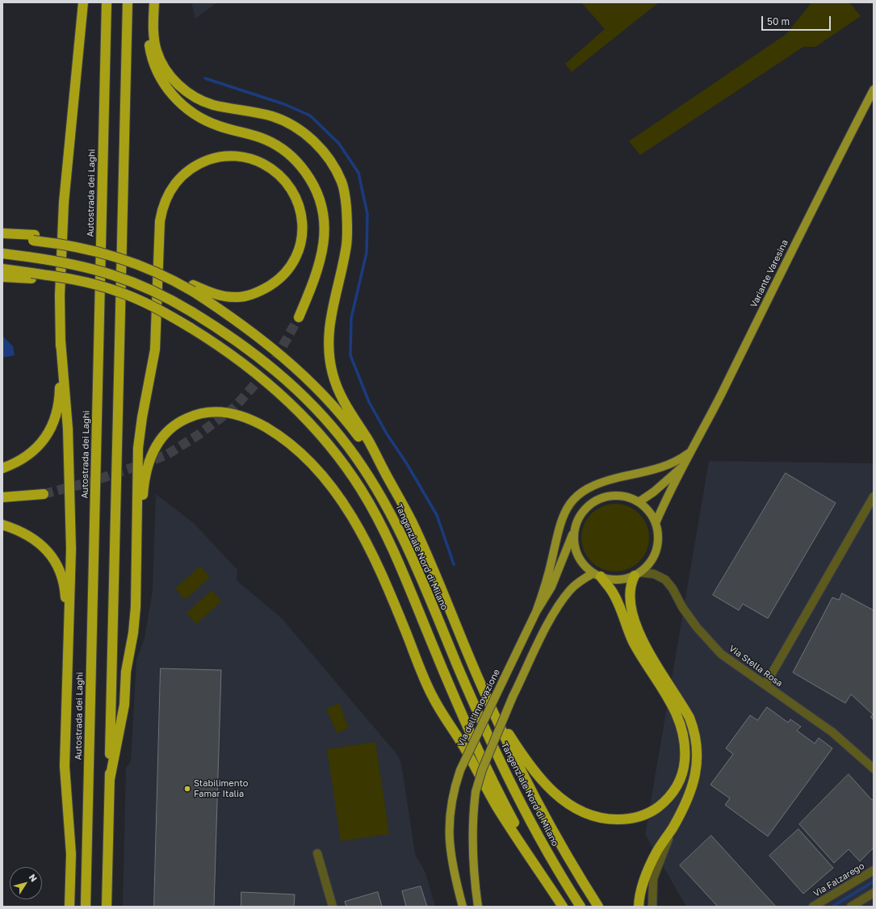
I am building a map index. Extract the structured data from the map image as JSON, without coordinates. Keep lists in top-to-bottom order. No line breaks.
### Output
{"streets":{"highway":["Autostrada dei Laghi","Tangenziale Nord di Milano"],"main road":["Variante Varesina","Via dell'Innovazione"],"street":["Via Stella Rosa","Via Falzarego"]},"crossings":[["Variante Varesina","Via Stella Rosa"],["Variante Varesina","Via dell'Innovazione"],["Via Stella Rosa","Via dell'Innovazione"]],"places":["Stabilimento Famar Italia"],"scale_bar":"50 m","north":"top right"}
